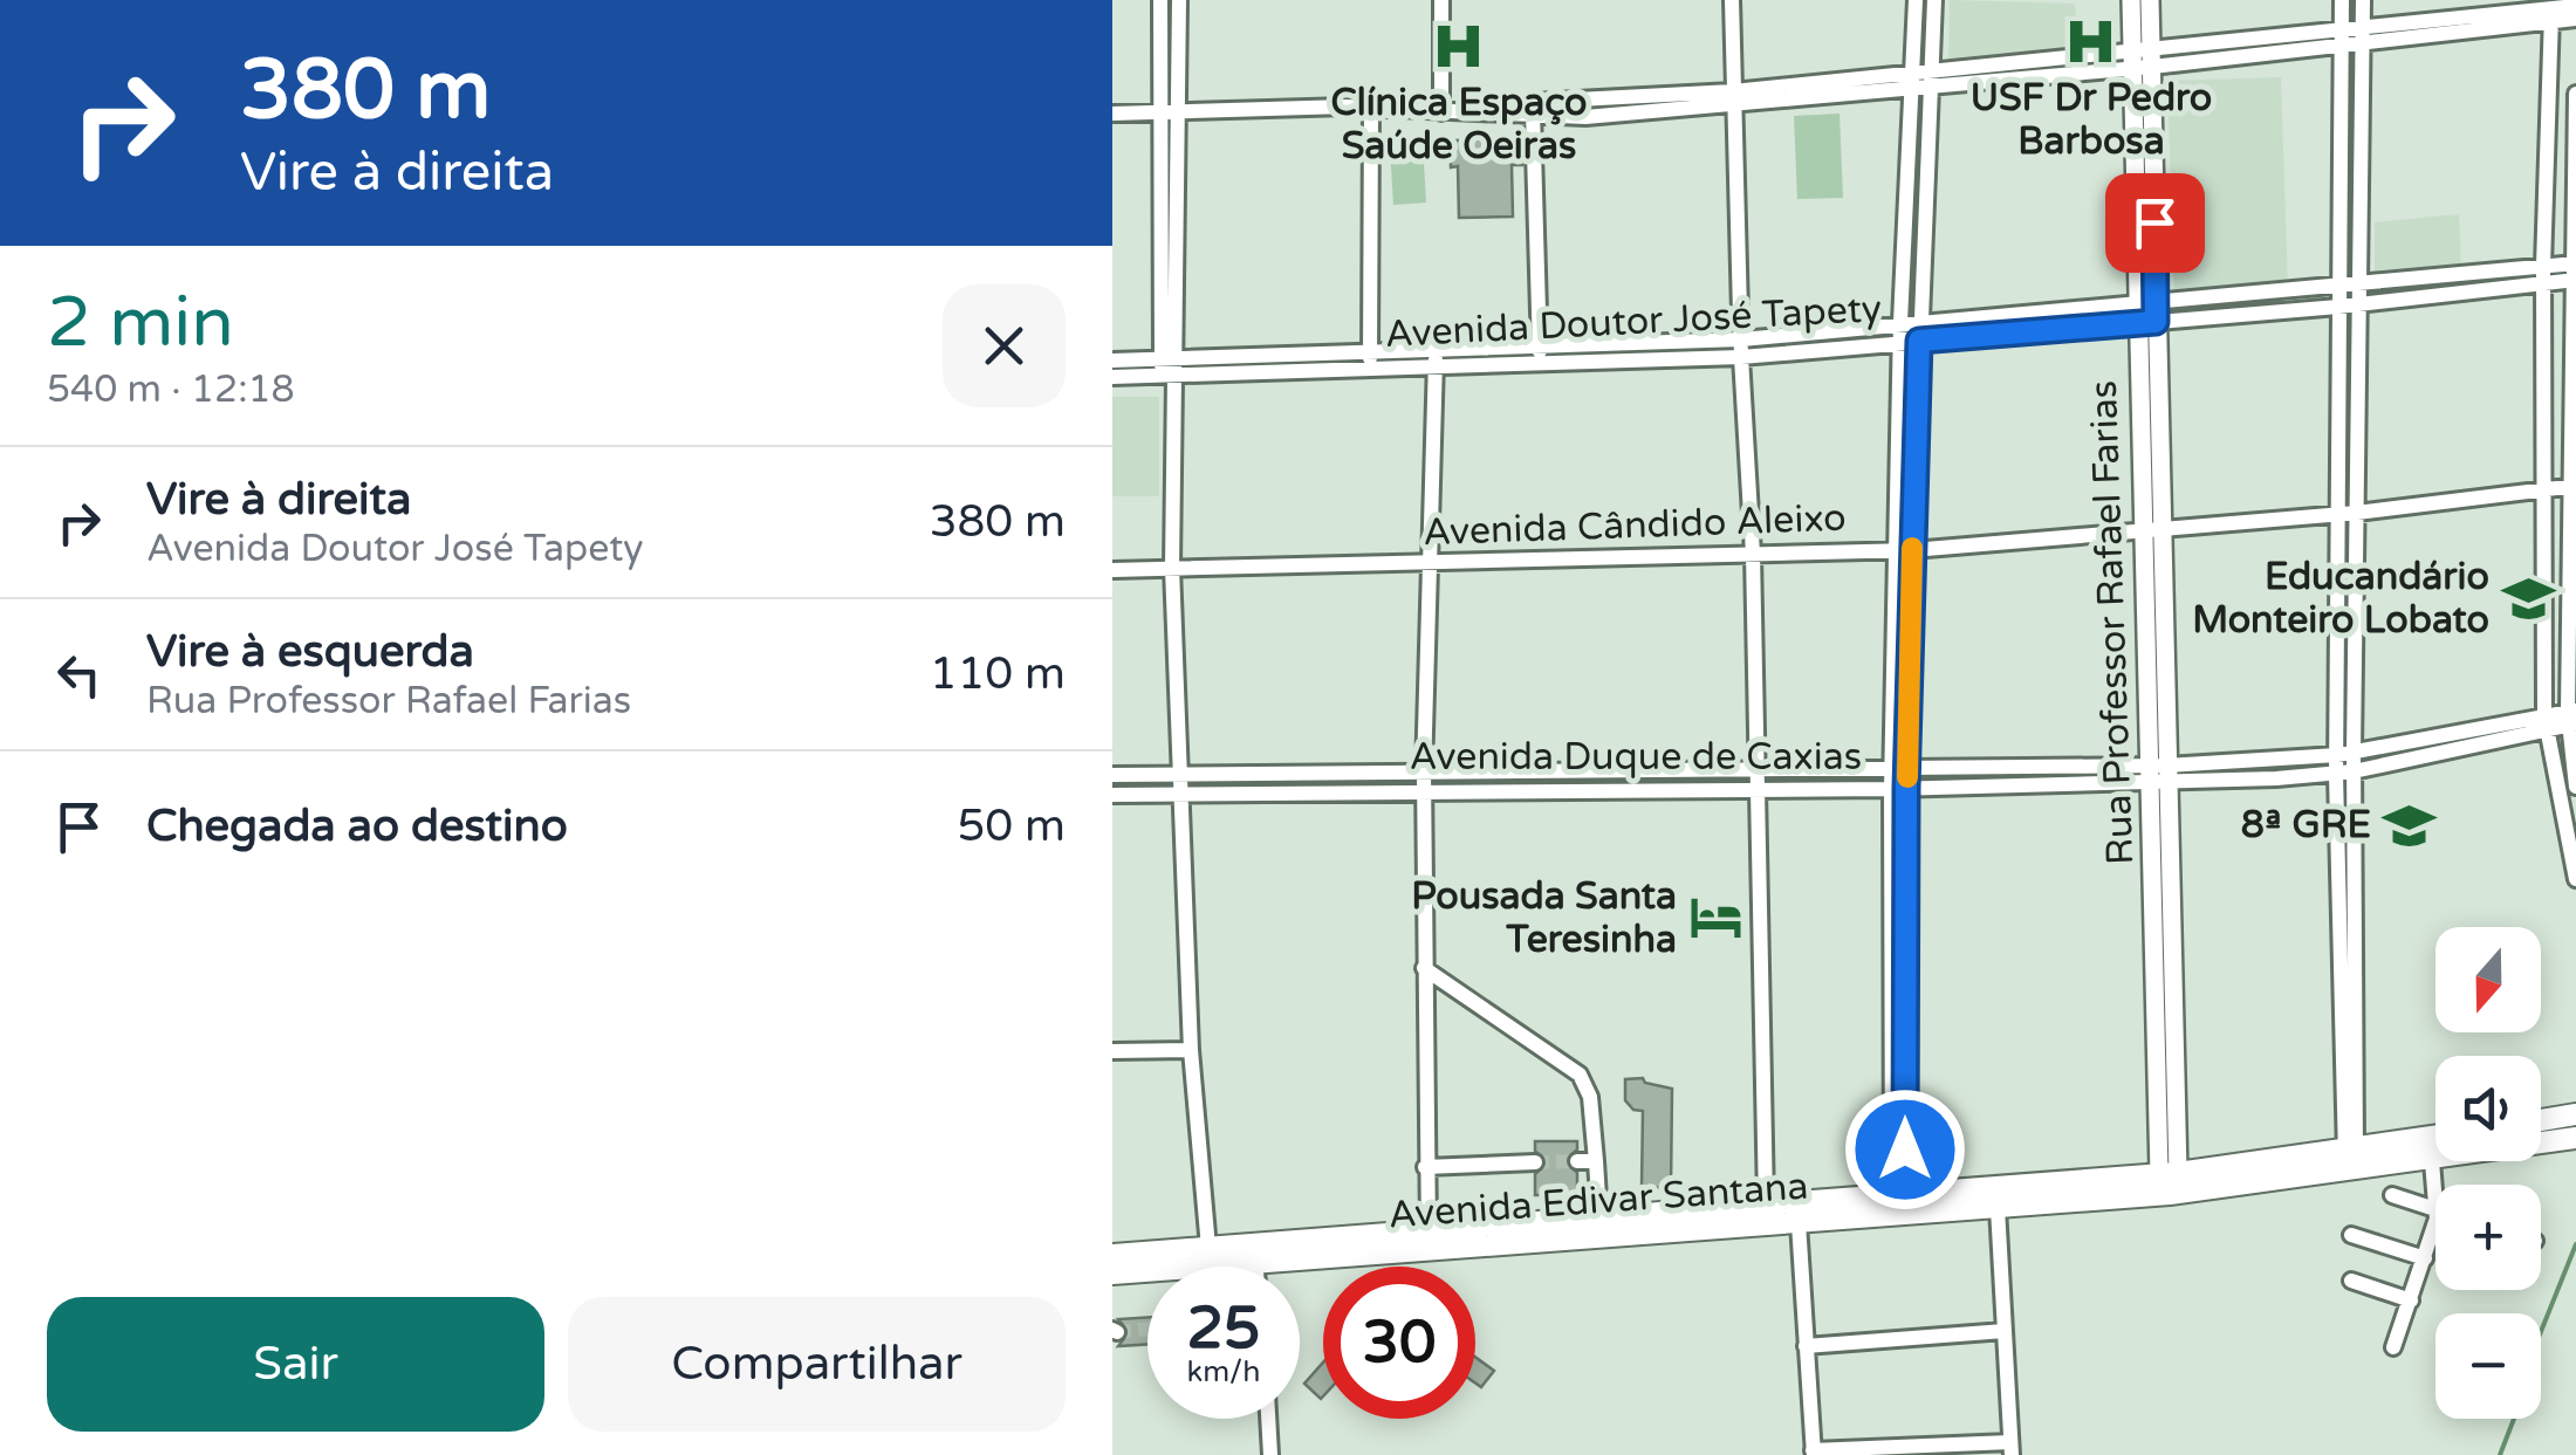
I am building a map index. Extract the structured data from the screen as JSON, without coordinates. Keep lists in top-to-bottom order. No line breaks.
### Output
{"streets":{"highway":["Avenida Edivar Santana"],"main road":["Rua Professor Rafael Farias"],"street":["Avenida Doutor José Tapety","Avenida Cândido Aleixo","Avenida Duque de Caxias"]},"crossings":[["Avenida Doutor José Tapety","Rua Professor Rafael Farias"],["Avenida Cândido Aleixo","Rua Professor Rafael Farias"],["Rua Professor Rafael Farias","Avenida Duque de Caxias"],["Rua Professor Rafael Farias","Avenida Edivar Santana"]],"places":{"hospital":["USF Dr Pedro Barbosa","Clínica Espaço Saúde Oeiras"],"school or university":["Educandário Monteiro Lobato","8ª GRE"],"hotel":["Pousada Santa Teresinha"]},"north":"bottom","page":{"turn":["380 m","Vire à direita"],"heading":["2 min","540 m · 12:18"],"list":[{"name":"Vire à direita","note":"Avenida Doutor José Tapety","value":"380 m"},{"name":"Vire à esquerda","note":"Rua Professor Rafael Farias","value":"110 m"},{"name":"Chegada ao destino","value":"50 m"}],"map_buttons":["+","−"],"speed":"25 km/h","limit":"30","buttons":["Sair","Compartilhar"]}}
